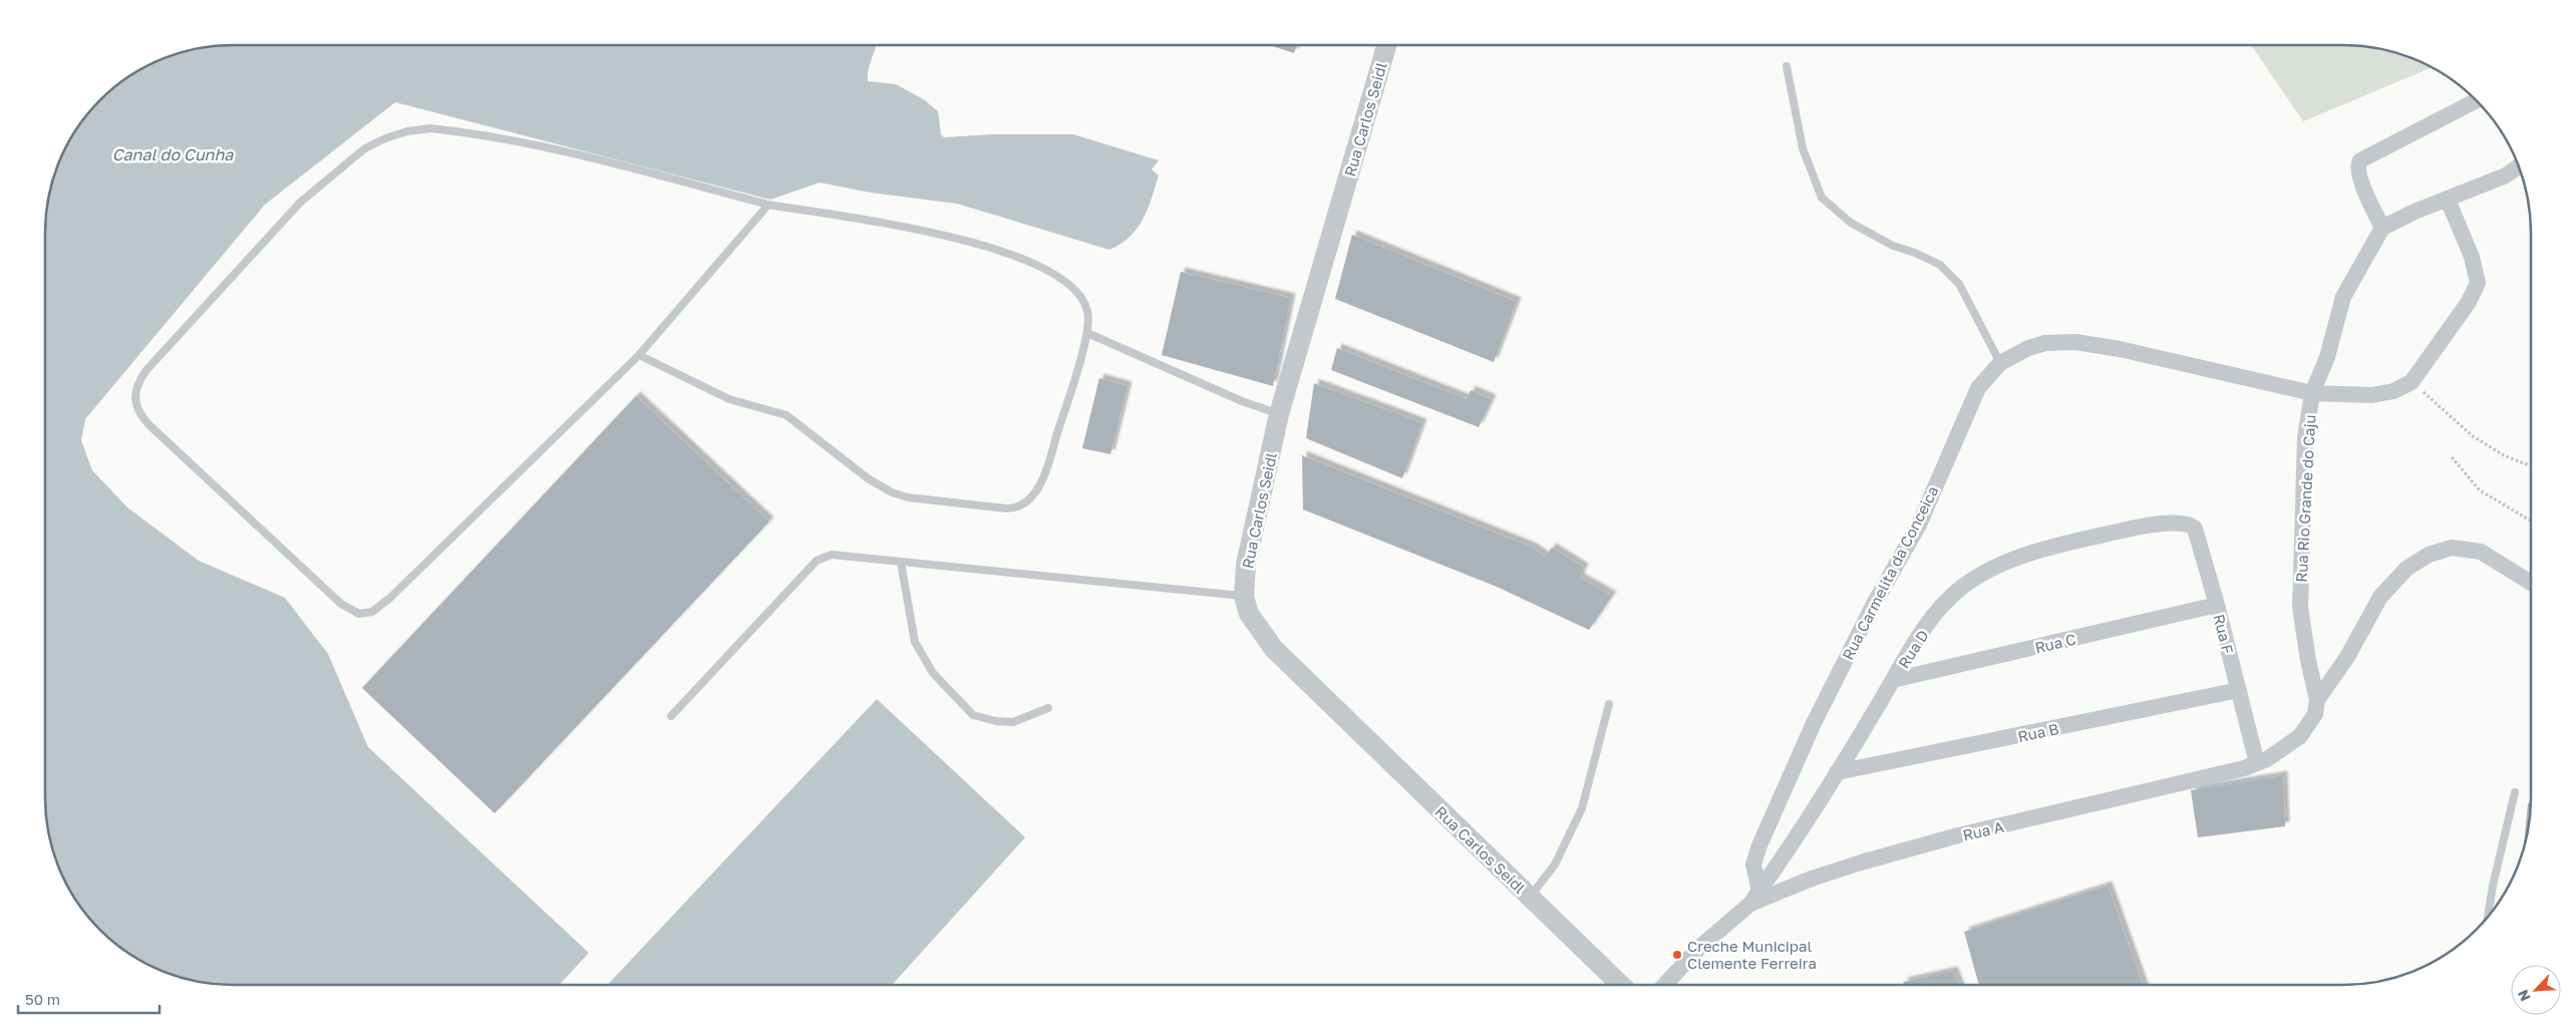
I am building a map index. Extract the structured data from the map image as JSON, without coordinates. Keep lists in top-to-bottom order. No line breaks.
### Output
{"streets":{"street":["Rua Carlos Seidl","Rua Rio Grande do Caju","Rua Carmelita da Conceica","Rua F","Rua C","Rua D","Rua B","Rua A"]},"crossings":[["Rua Rio Grande do Caju","Rua Carmelita da Conceica"],["Rua Rio Grande do Caju","Rua A"],["Rua Carmelita da Conceica","Rua D"],["Rua Carmelita da Conceica","Rua A"],["Rua F","Rua C"],["Rua F","Rua D"],["Rua F","Rua B"],["Rua F","Rua A"],["Rua C","Rua D"],["Rua D","Rua B"],["Rua D","Rua A"]],"water":["Canal do Cunha"],"places":["Creche Municipal Clemente Ferreira"],"scale_bar":"50 m","north":"bottom left"}
